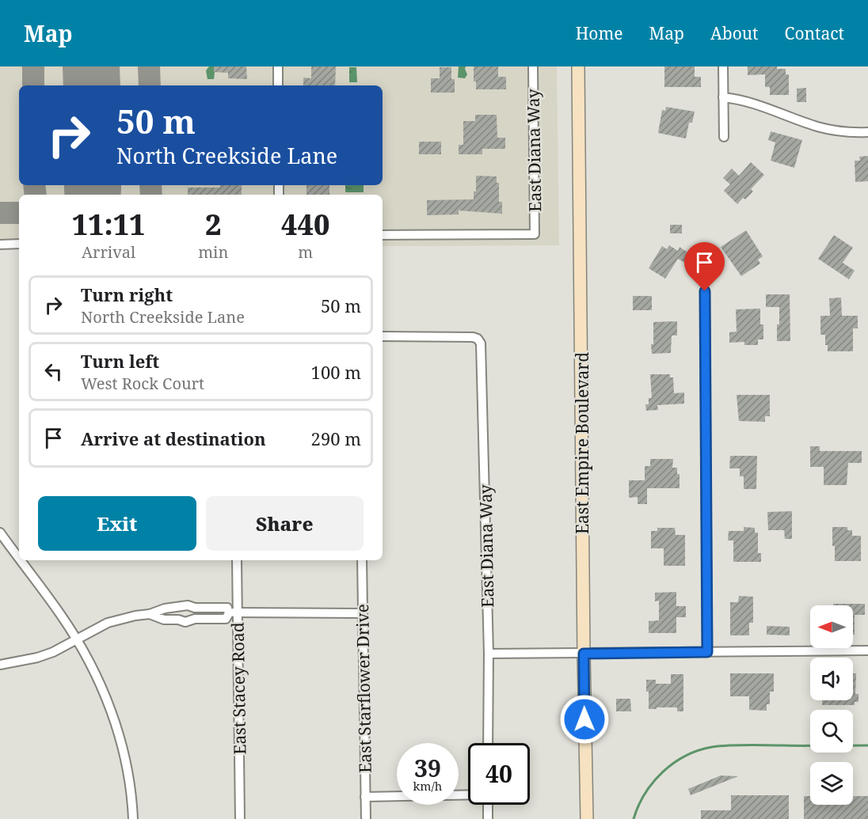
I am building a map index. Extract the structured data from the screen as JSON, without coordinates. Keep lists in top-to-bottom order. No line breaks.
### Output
{"streets":{"street":["East Diana Way","East Empire Boulevard","East Stacey Road","East Starflower Drive"]},"north":"left","page":{"header":"Map","nav":["Home","Map","About","Contact"],"turn":["50 m","North Creekside Lane"],"eta":["11:11","Arrival","2","min","440","m"],"list":[{"name":"Turn right","note":"North Creekside Lane","value":"50 m"},{"name":"Turn left","note":"West Rock Court","value":"100 m"},{"name":"Arrive at destination","value":"290 m"}],"buttons":["Exit","Share"],"speed":"39 km/h","limit":"40"}}
